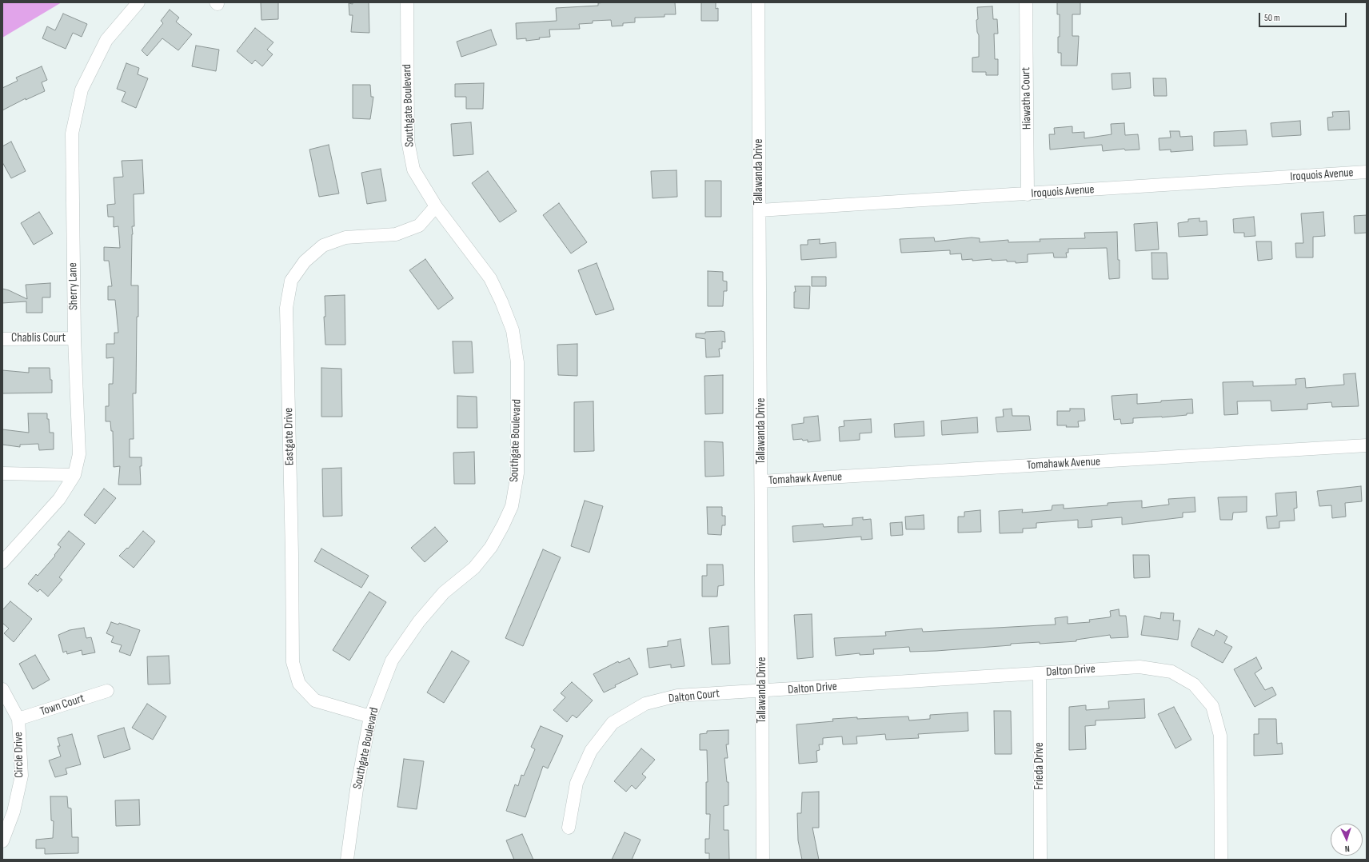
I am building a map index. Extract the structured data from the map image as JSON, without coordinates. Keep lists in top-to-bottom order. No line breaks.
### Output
{"streets":{"street":["Hiawatha Court","Southgate Boulevard","Tallawanda Drive","Iroquois Avenue","Sherry Lane","Chablis Court","Eastgate Drive","Tomahawk Avenue","Dalton Drive","Dalton Court","Town Court","Circle Drive","Frieda Drive"]},"crossings":[["Hiawatha Court","Iroquois Avenue"],["Southgate Boulevard","Eastgate Drive"],["Tallawanda Drive","Iroquois Avenue"],["Tallawanda Drive","Tomahawk Avenue"],["Tallawanda Drive","Dalton Drive"],["Tallawanda Drive","Dalton Court"],["Sherry Lane","Chablis Court"],["Dalton Drive","Dalton Court"],["Dalton Drive","Frieda Drive"],["Town Court","Circle Drive"]],"scale_bar":"50 m","north":"bottom"}
